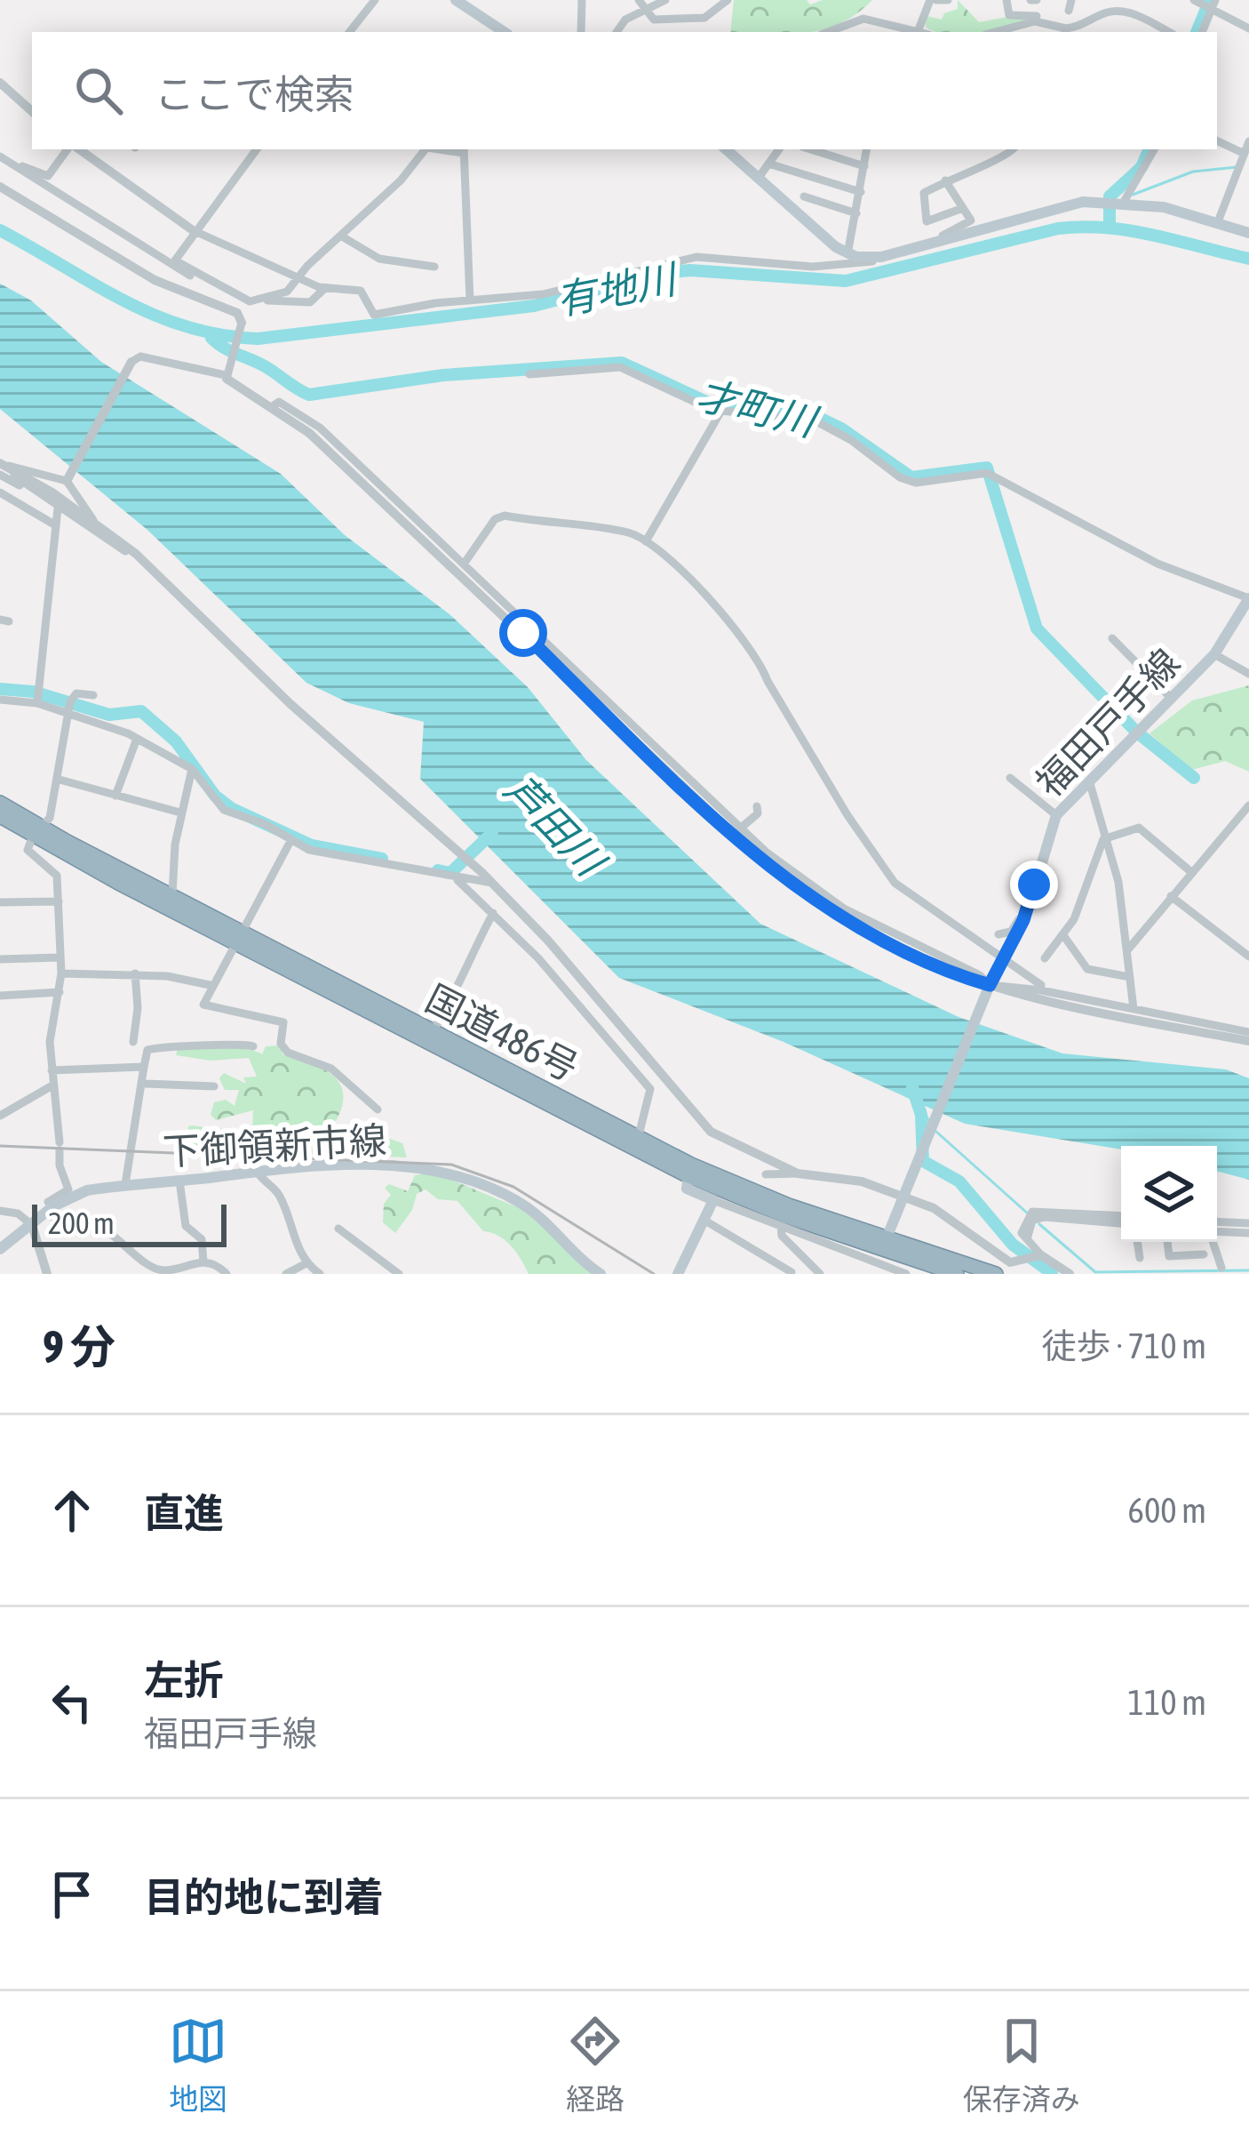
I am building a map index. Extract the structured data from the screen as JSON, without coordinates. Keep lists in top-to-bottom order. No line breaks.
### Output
{"streets":{"highway":["国道486号"],"main road":["福田戸手線","下御領新市線"]},"crossings":[["福田戸手線","国道486号"]],"water":["有地川","才町川","芦田川"],"scale_bar":"200 m","page":{"search":"ここで検索","scale":"200 m","heading":["9 分","徒歩 · 710 m"],"list":[["直進","600 m"],["左折","福田戸手線","110 m"],"目的地に到着"],"nav":["地図","経路","保存済み"]}}
